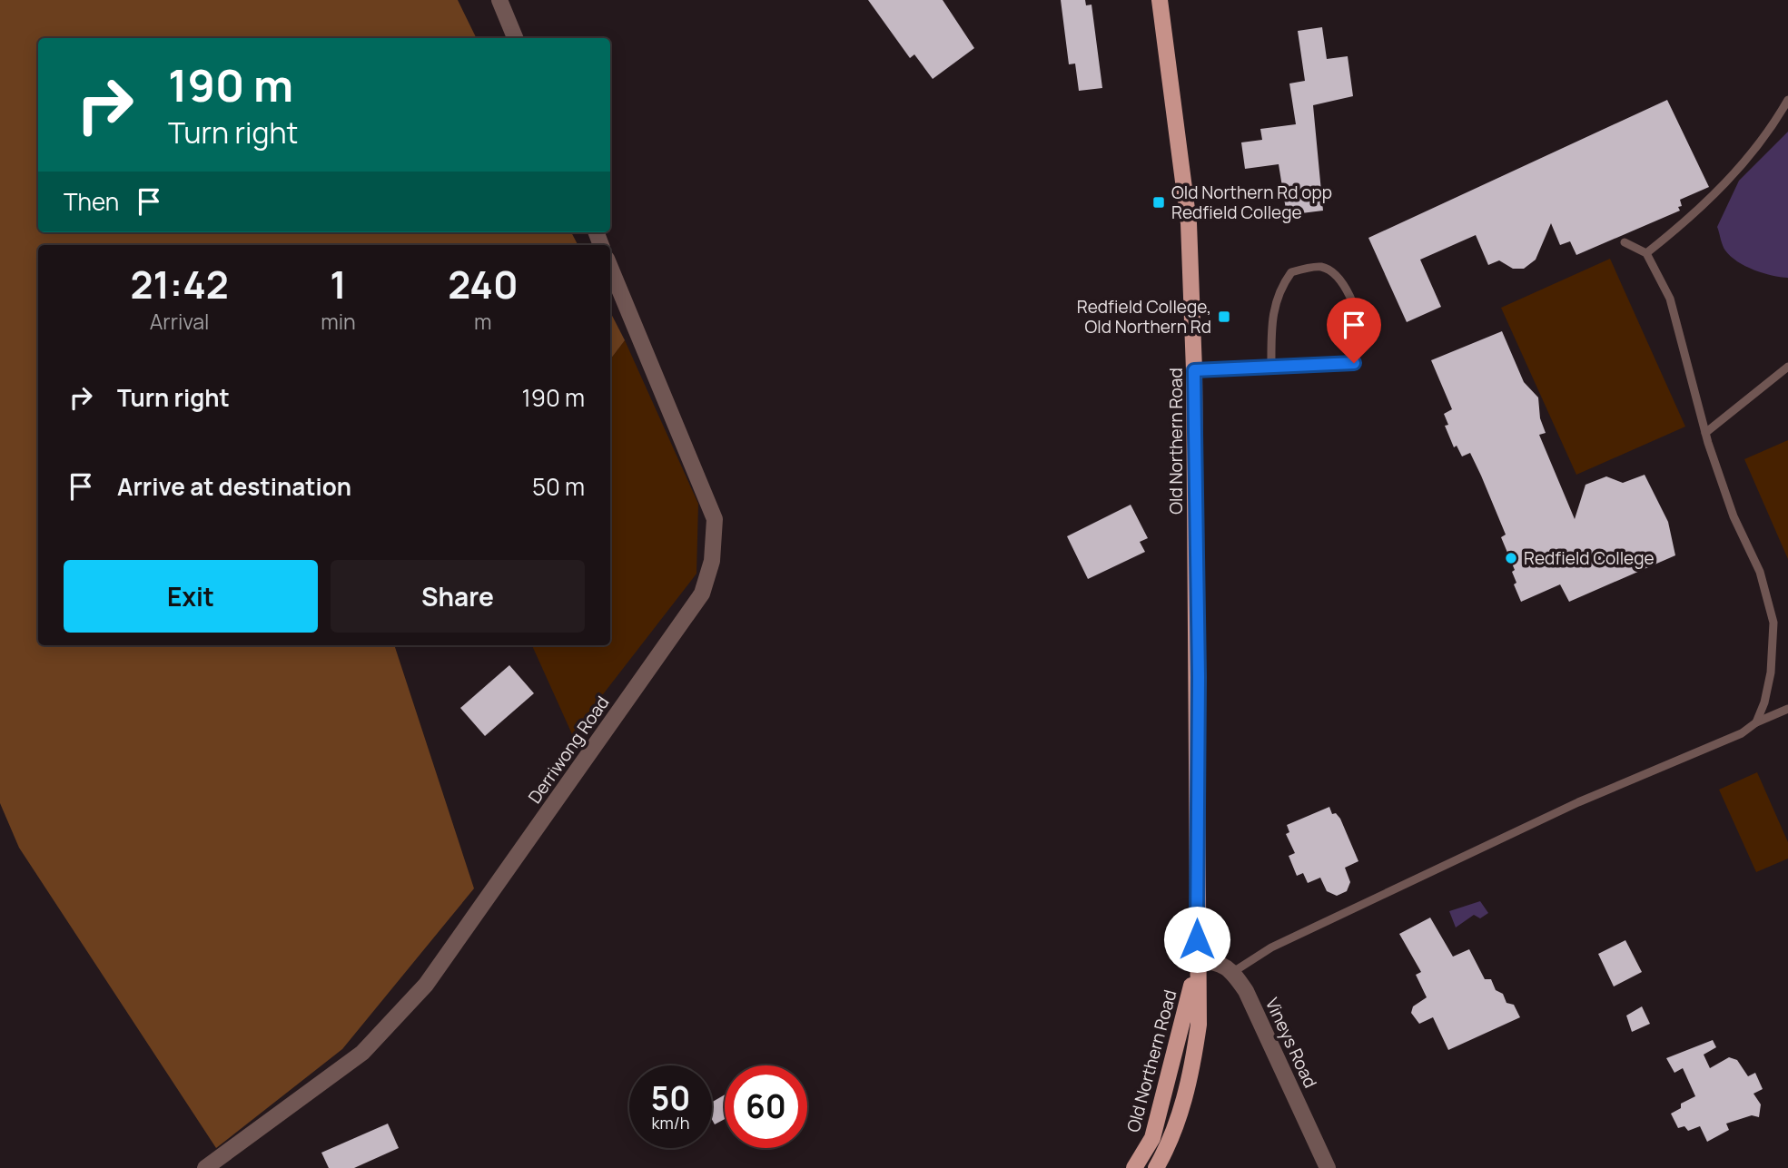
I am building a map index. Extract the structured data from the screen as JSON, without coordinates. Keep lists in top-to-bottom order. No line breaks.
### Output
{"streets":{"main road":["Old Northern Road"],"street":["Derriwong Road","Vineys Road"]},"places":{"transit":["Old Northern Rd opp Redfield College","Redfield College, Old Northern Rd"],"other":["Redfield College"]},"page":{"turn":["190 m","Turn right"],"then":"Then","eta":["21:42","Arrival","1","min","240","m"],"list":[{"name":"Turn right","value":"190 m"},{"name":"Arrive at destination","value":"50 m"}],"buttons":["Exit","Share"],"speed":"50 km/h","limit":"60"}}
